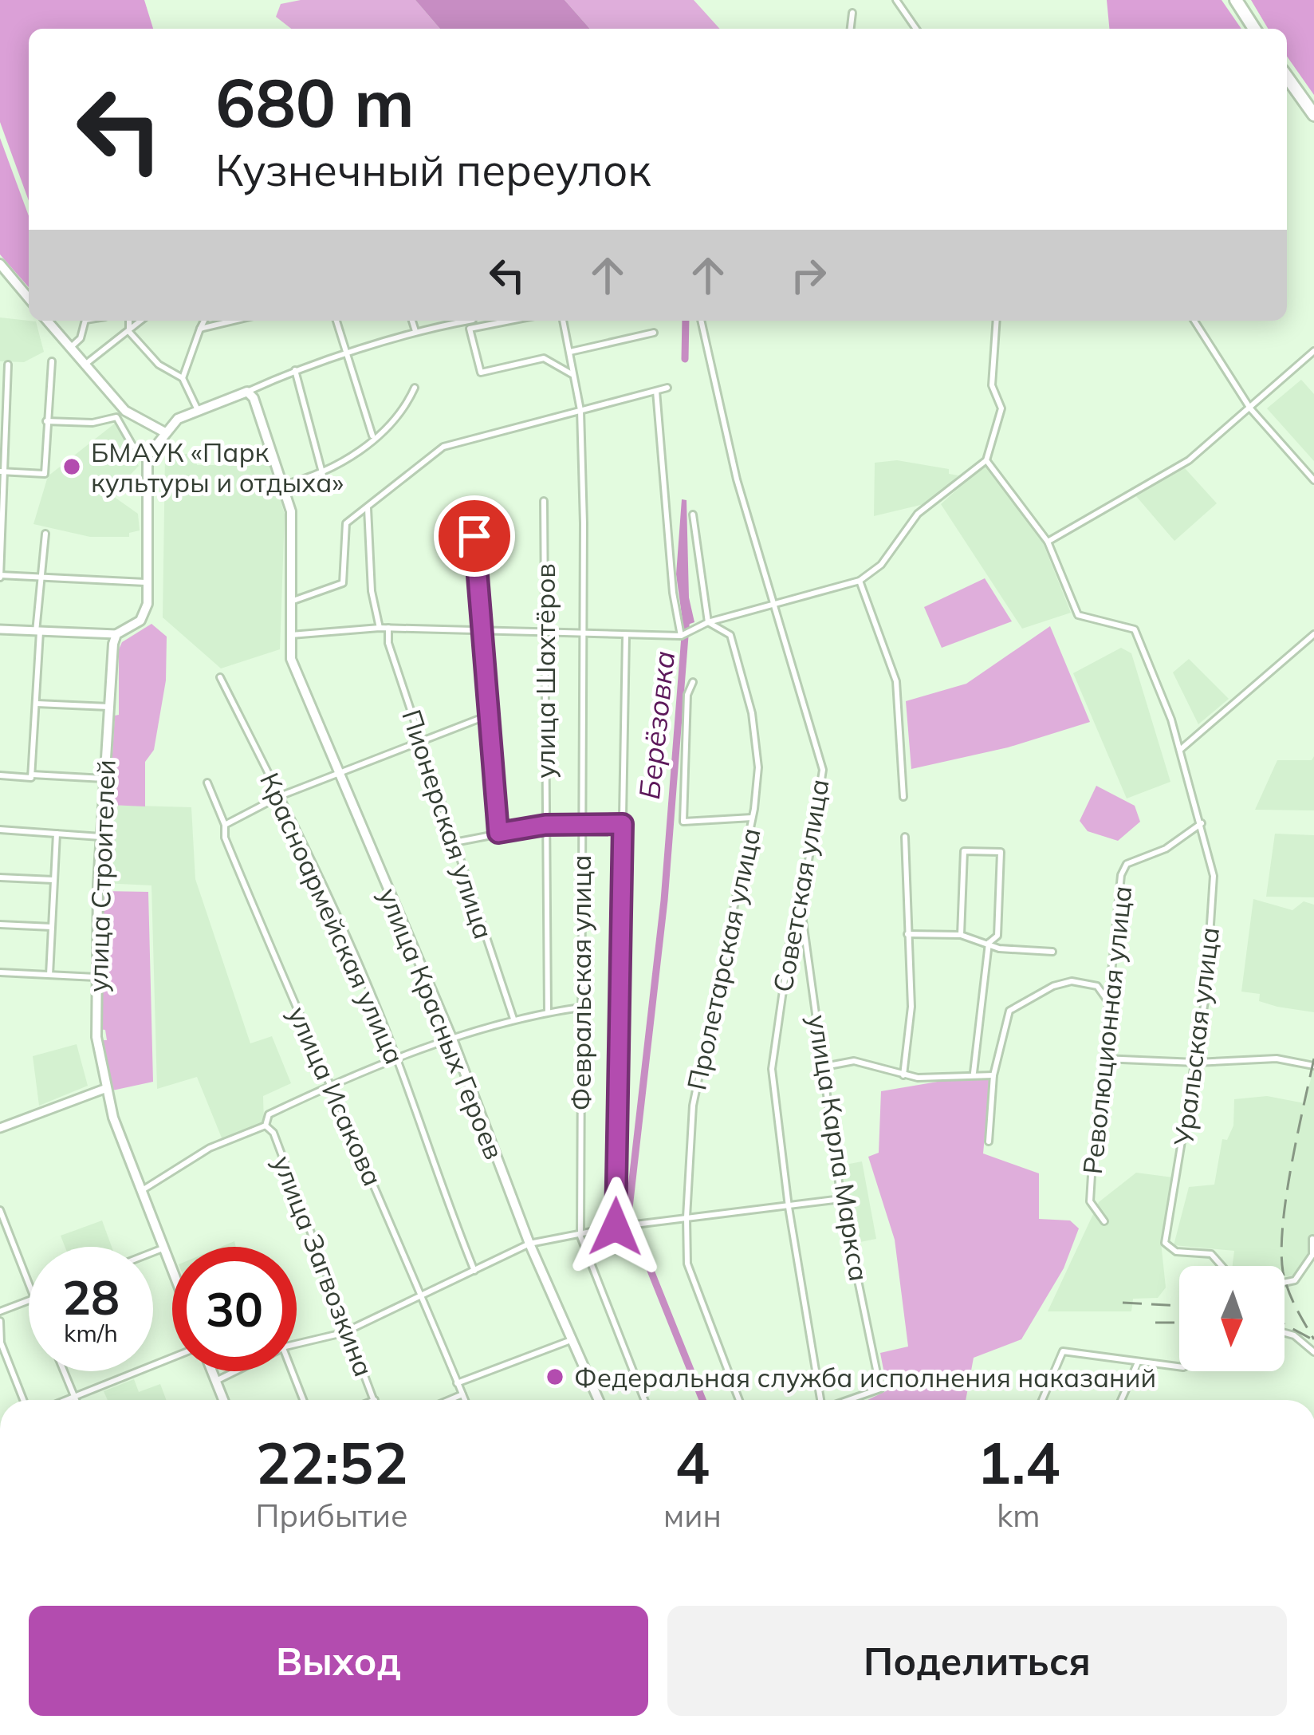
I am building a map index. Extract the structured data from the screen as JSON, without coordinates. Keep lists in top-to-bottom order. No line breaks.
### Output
{"streets":{"main road":["улица Строителей","улица Красных Героев"],"street":["улица Шахтёров","Пионерская улица","Советская улица","Красноармейская улица","Пролетарская улица","Февральская улица","Революционная улица","Уральская улица","улица Исакова","улица Карла Маркса","улица Загвозкина"]},"crossings":[["Советская улица","улица Карла Маркса"],["Революционная улица","Уральская улица"]],"water":["Берёзовка"],"places":["БМАУК «Парк культуры и отдыха»","Федеральная служба исполнения наказаний"],"north":"bottom","page":{"turn":["680 m","Кузнечный переулок"],"speed":"28 km/h","limit":"30","eta":["22:52","Прибытие","4","мин","1.4","km"],"buttons":["Выход","Поделиться"]}}
